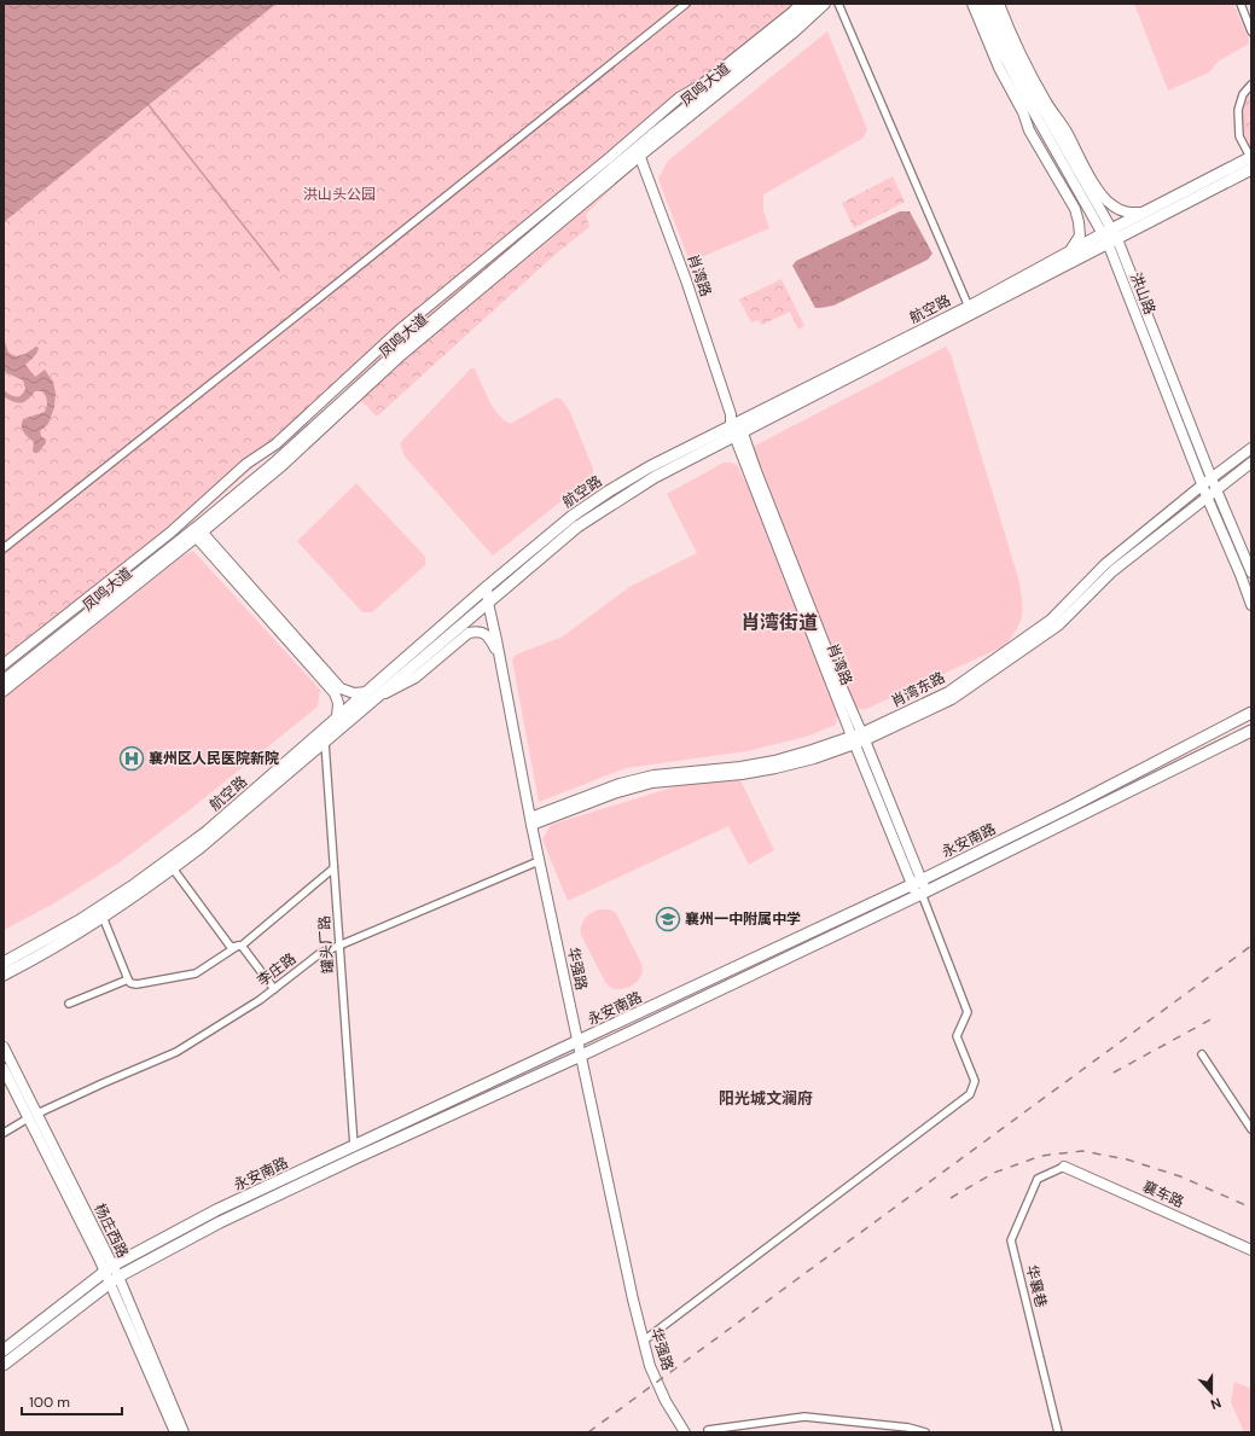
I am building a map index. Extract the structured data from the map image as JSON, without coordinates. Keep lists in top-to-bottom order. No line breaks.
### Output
{"streets":{"main road":["航空路","永安南路"],"street":["凤鸣大道","肖湾路","洪山路","肖湾东路","罐头厂路","华强路","李庄路","襄车路","杨庄西路","华襄巷"]},"crossings":[["凤鸣大道","肖湾路"],["肖湾路","航空路"],["肖湾路","肖湾东路"],["肖湾路","永安南路"],["洪山路","航空路"],["洪山路","肖湾东路"],["航空路","罐头厂路"],["航空路","华强路"],["肖湾东路","华强路"],["永安南路","罐头厂路"],["永安南路","华强路"],["永安南路","杨庄西路"],["罐头厂路","李庄路"],["华强路","李庄路"],["李庄路","杨庄西路"],["襄车路","华襄巷"]],"districts":["肖湾街道","阳光城文澜府"],"parks":["洪山头公园"],"places":{"hospital":["襄州区人民医院新院"],"school or university":["襄州一中附属中学"]},"scale_bar":"100 m","north":"bottom"}
